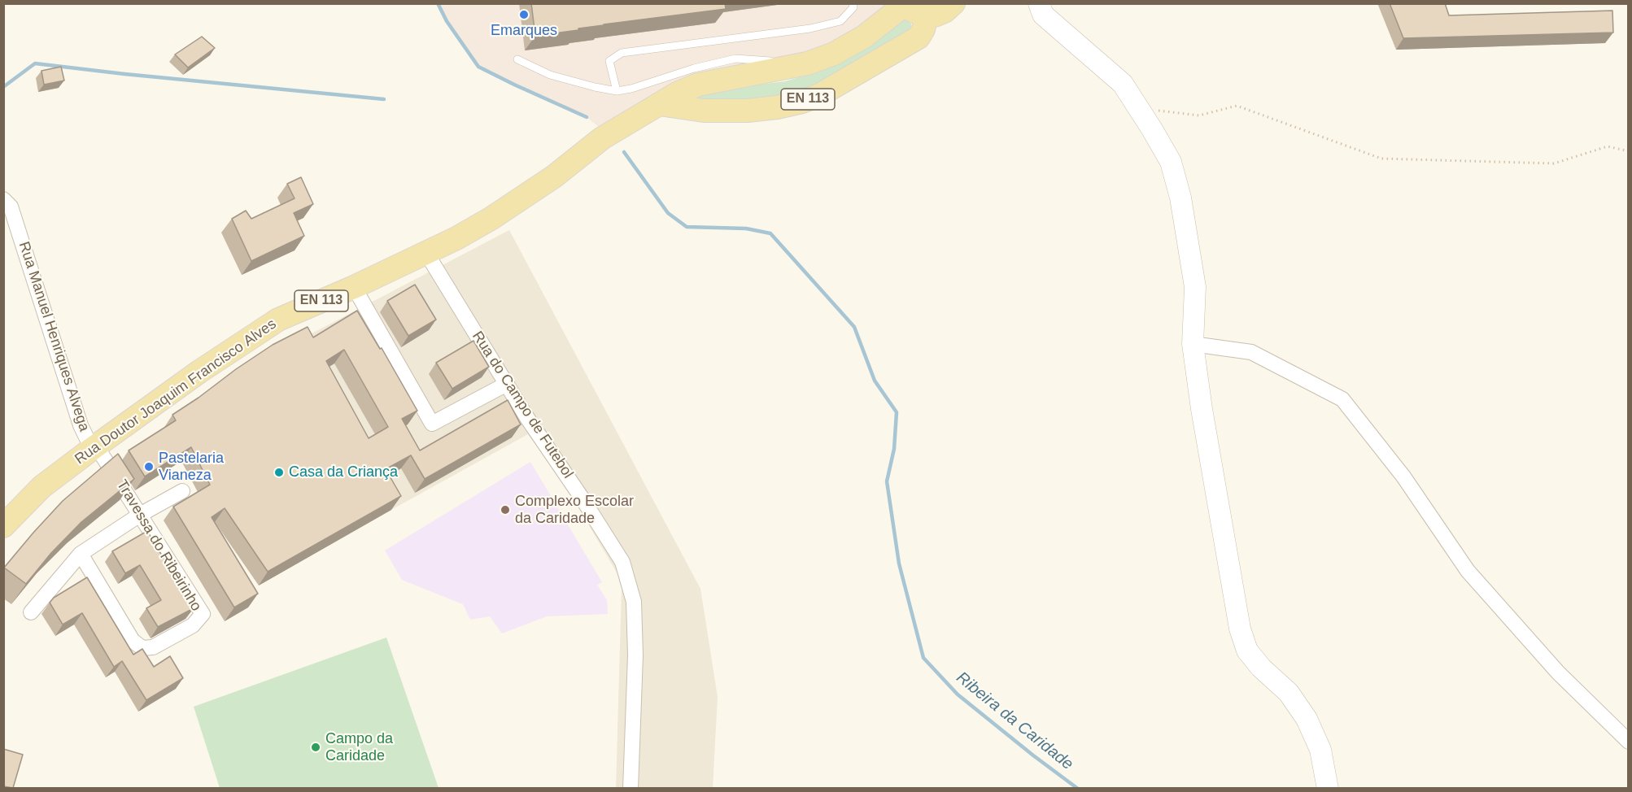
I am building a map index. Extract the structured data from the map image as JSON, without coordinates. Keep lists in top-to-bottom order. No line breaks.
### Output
{"streets":{"main road":["EN 113","Rua Doutor Joaquim Francisco Alves"],"street":["Rua Manuel Henriques Alvega","Rua do Campo de Futebol","Travessa do Ribeirinho"]},"crossings":[["EN 113","Rua Doutor Joaquim Francisco Alves"],["Rua Manuel Henriques Alvega","Rua Doutor Joaquim Francisco Alves"],["Rua Manuel Henriques Alvega","Travessa do Ribeirinho"],["Rua Doutor Joaquim Francisco Alves","Rua do Campo de Futebol"],["Rua Doutor Joaquim Francisco Alves","Travessa do Ribeirinho"]],"water":["Ribeira da Caridade"],"places":["Emarques","Pastelaria Vianeza","Casa da Criança","Complexo Escolar da Caridade","Campo da Caridade"]}
